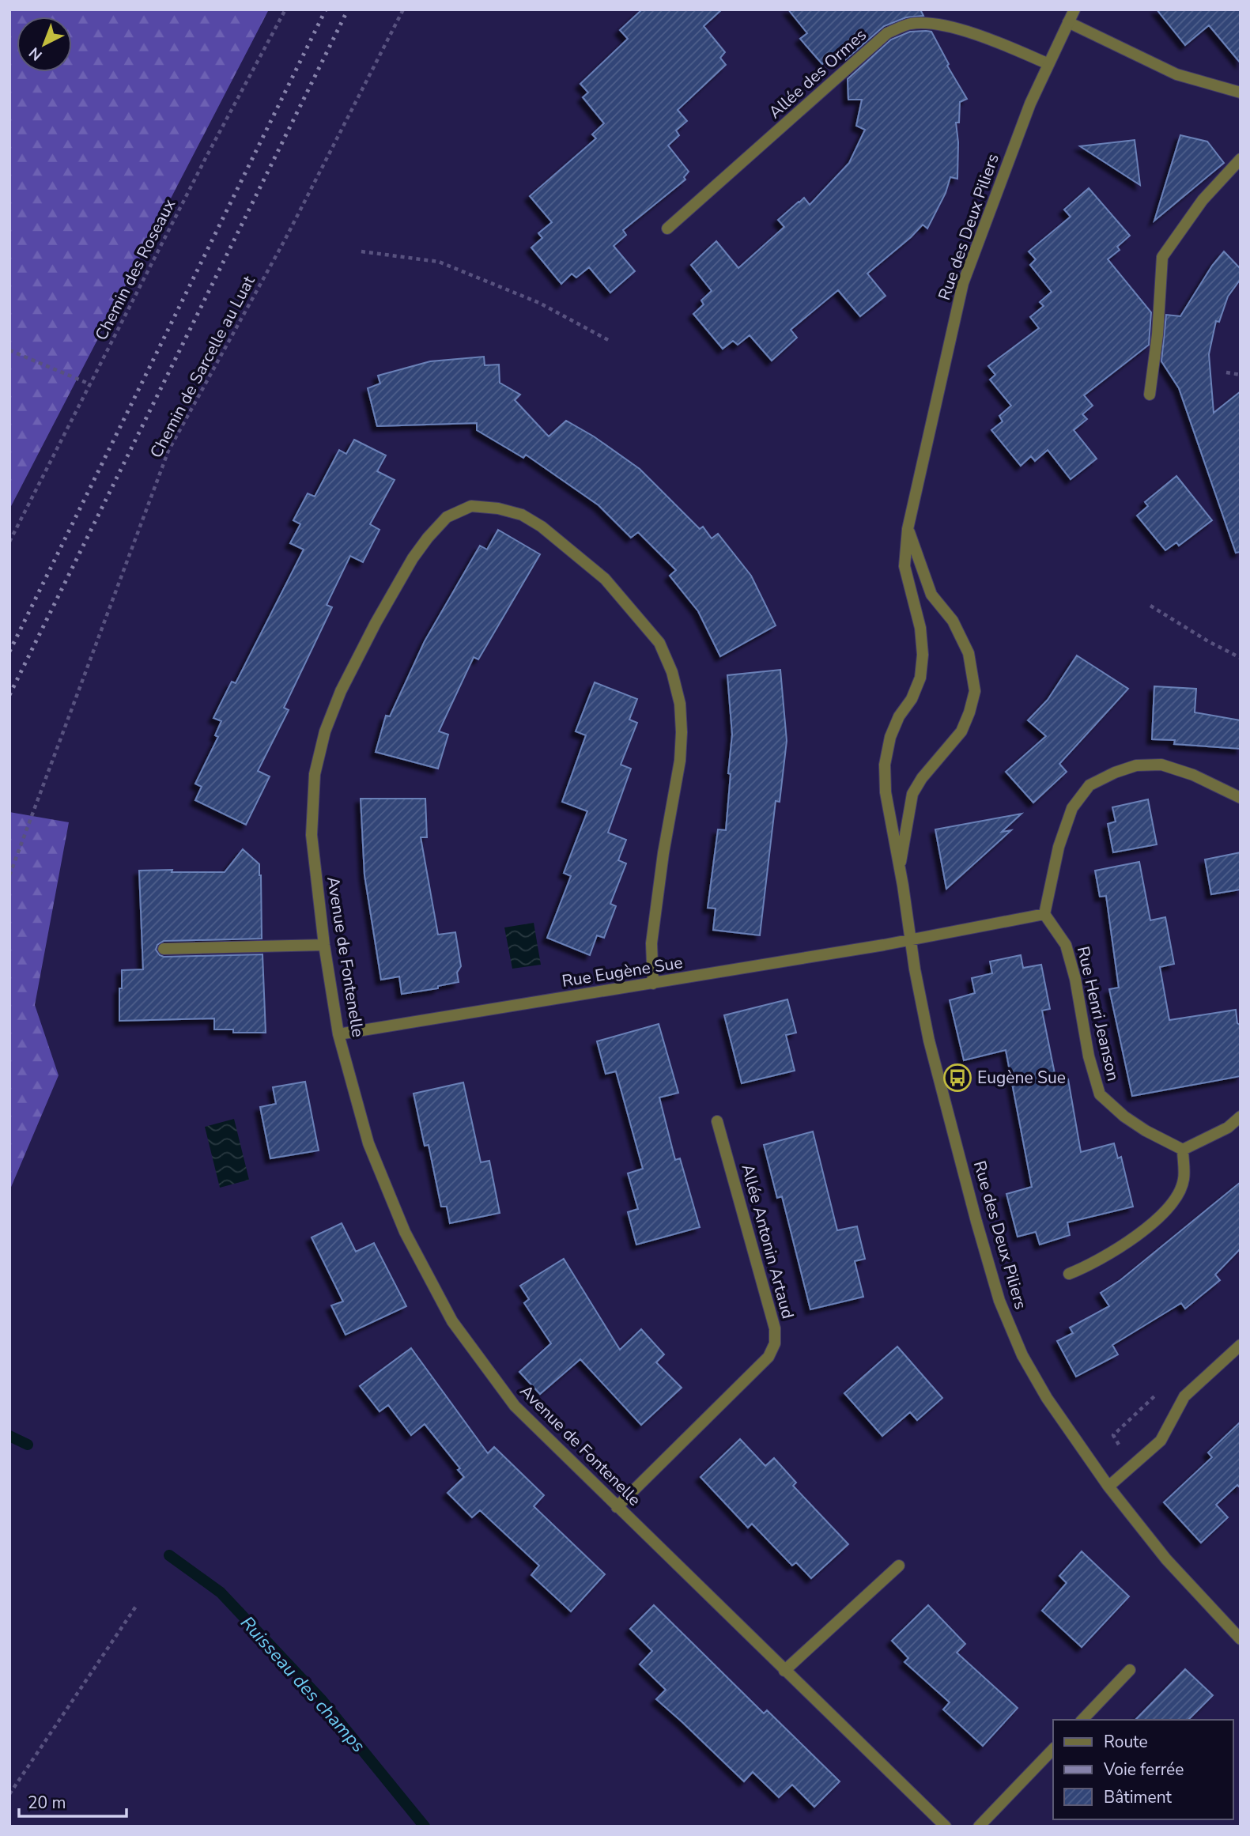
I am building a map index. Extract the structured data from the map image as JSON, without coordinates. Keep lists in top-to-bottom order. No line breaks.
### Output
{"streets":{"street":["Allée des Ormes","Rue des Deux Piliers","Avenue de Fontenelle","Rue Eugène Sue","Rue Henri Jeanson","Allée Antonin Artaud"],"path":["Chemin des Roseaux","Chemin de Sarcelle au Luat"]},"crossings":[["Allée des Ormes","Rue des Deux Piliers"],["Rue des Deux Piliers","Rue Eugène Sue"],["Avenue de Fontenelle","Rue Eugène Sue"],["Avenue de Fontenelle","Allée Antonin Artaud"]],"water":["Ruisseau des champs"],"places":{"bus stop":["Eugène Sue"]},"legend":["Route","Voie ferrée","Bâtiment"],"scale_bar":"20 m","north":"bottom left"}
